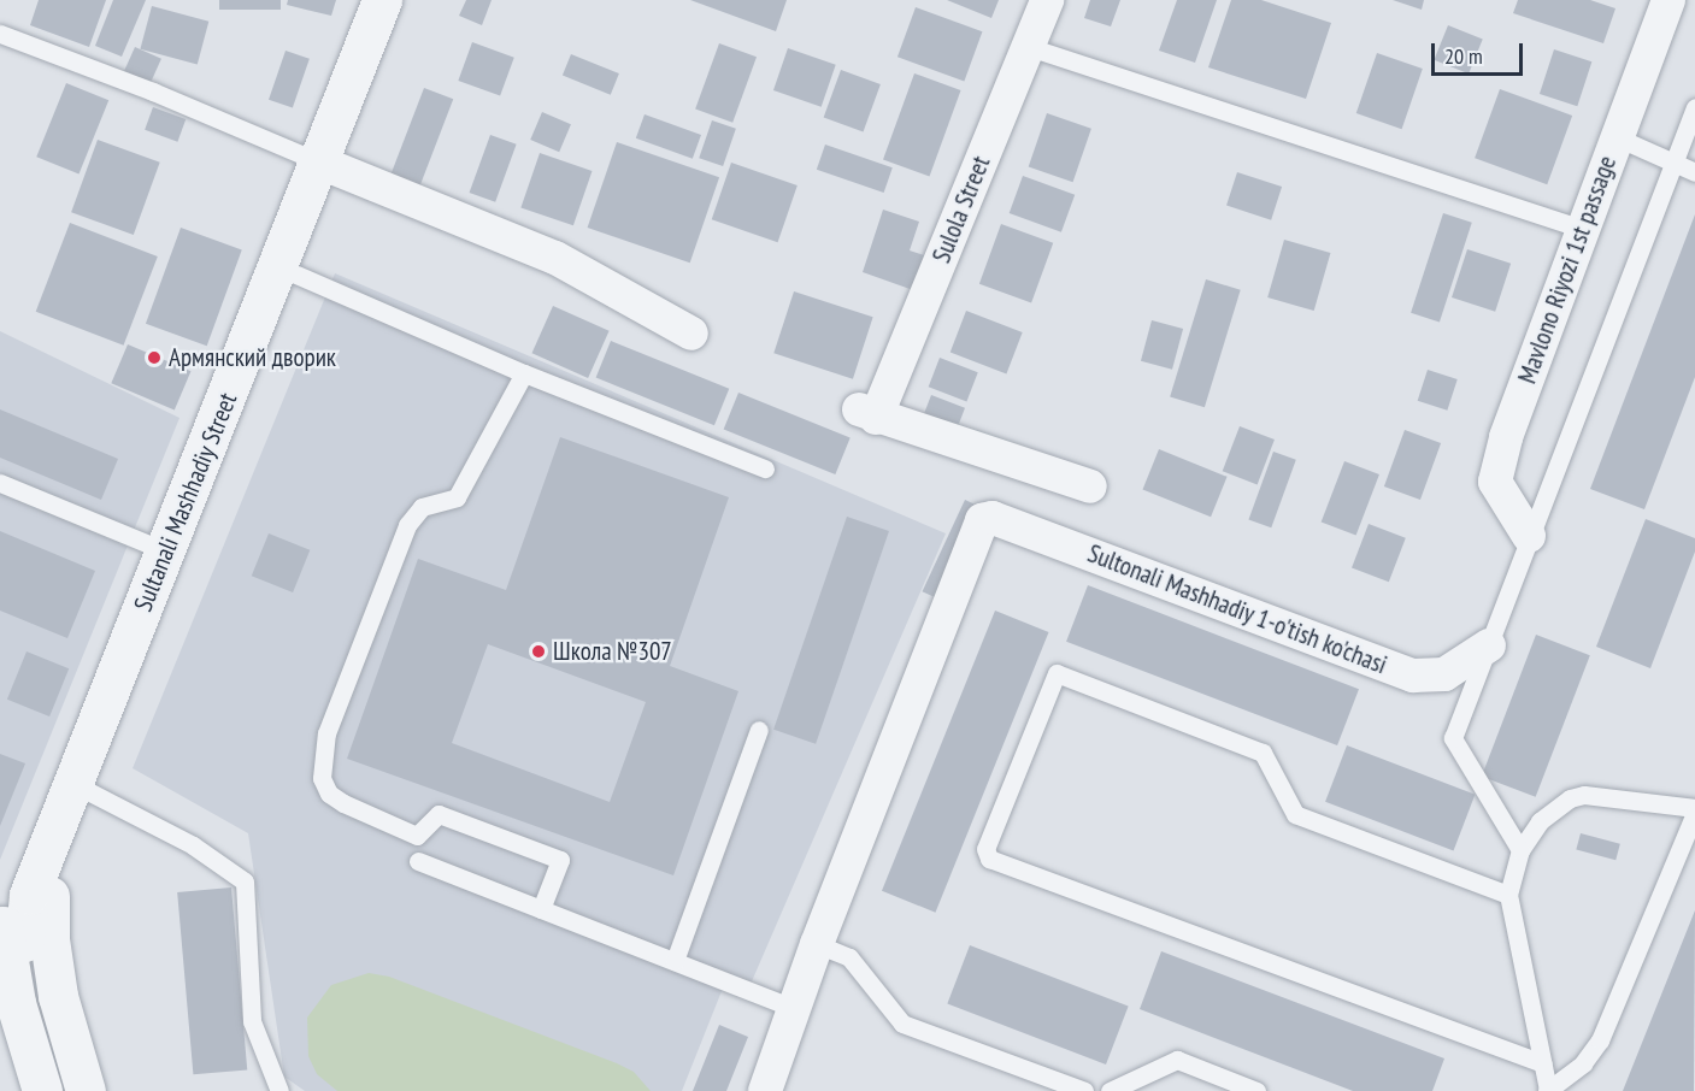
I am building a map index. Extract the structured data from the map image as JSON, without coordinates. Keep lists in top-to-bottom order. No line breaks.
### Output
{"streets":{"street":["Sulola Street","Mavlono Riyozi 1st passage","Sultаnali Mashhadiy Street","Sultonali Mashhadiy 1-o'tish ko'chasi"]},"places":["Армянский дворик","Школа №307"],"scale_bar":"20 m"}
